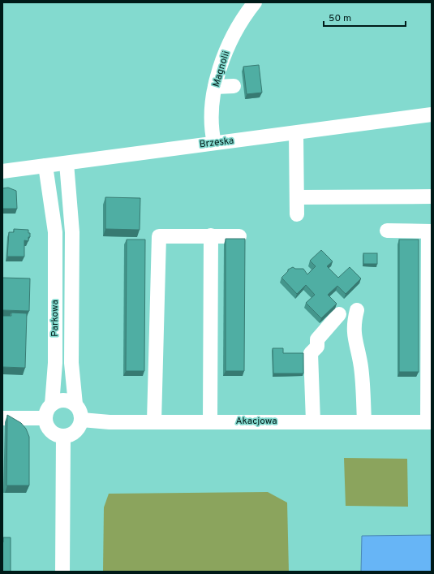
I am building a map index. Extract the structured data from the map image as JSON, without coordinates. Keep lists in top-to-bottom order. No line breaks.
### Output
{"streets":{"street":["Magnolii","Brzeska","Parkowa","Akacjowa"]},"crossings":[["Magnolii","Brzeska"],["Brzeska","Parkowa"],["Parkowa","Akacjowa"]],"scale_bar":"50 m"}
